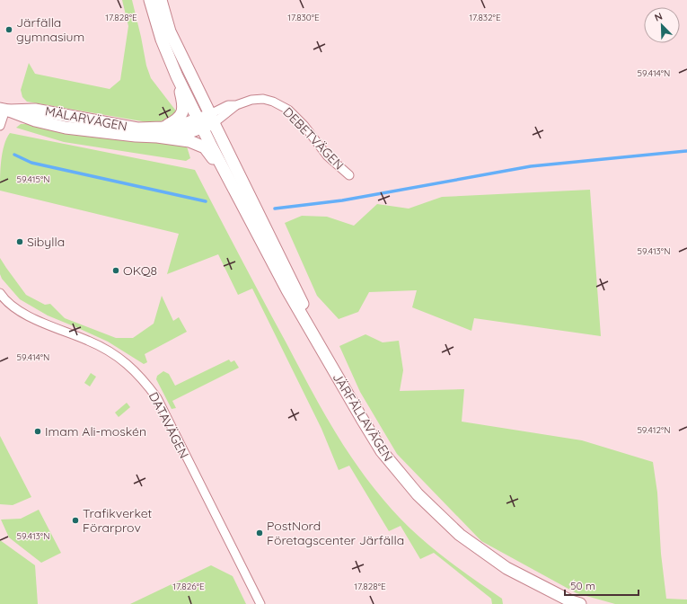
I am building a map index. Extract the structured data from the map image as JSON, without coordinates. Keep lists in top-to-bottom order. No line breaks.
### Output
{"streets":{"street":["MÄLARVÄGEN","DEBETVÄGEN","JÄRFÄLLAVÄGEN","DATAVÄGEN"]},"crossings":[["MÄLARVÄGEN","JÄRFÄLLAVÄGEN"],["DEBETVÄGEN","JÄRFÄLLAVÄGEN"]],"places":["Järfälla gymnasium","Sibylla","OKQ8","Imam Ali-moskén","Trafikverket Förarprov","PostNord Företagscenter Järfälla"],"scale_bar":"50 m","north":"top left","coordinates":["17.828°E","17.830°E","17.832°E","59.414°N","59.415°N","59.413°N","59.412°N","17.826°E"]}
